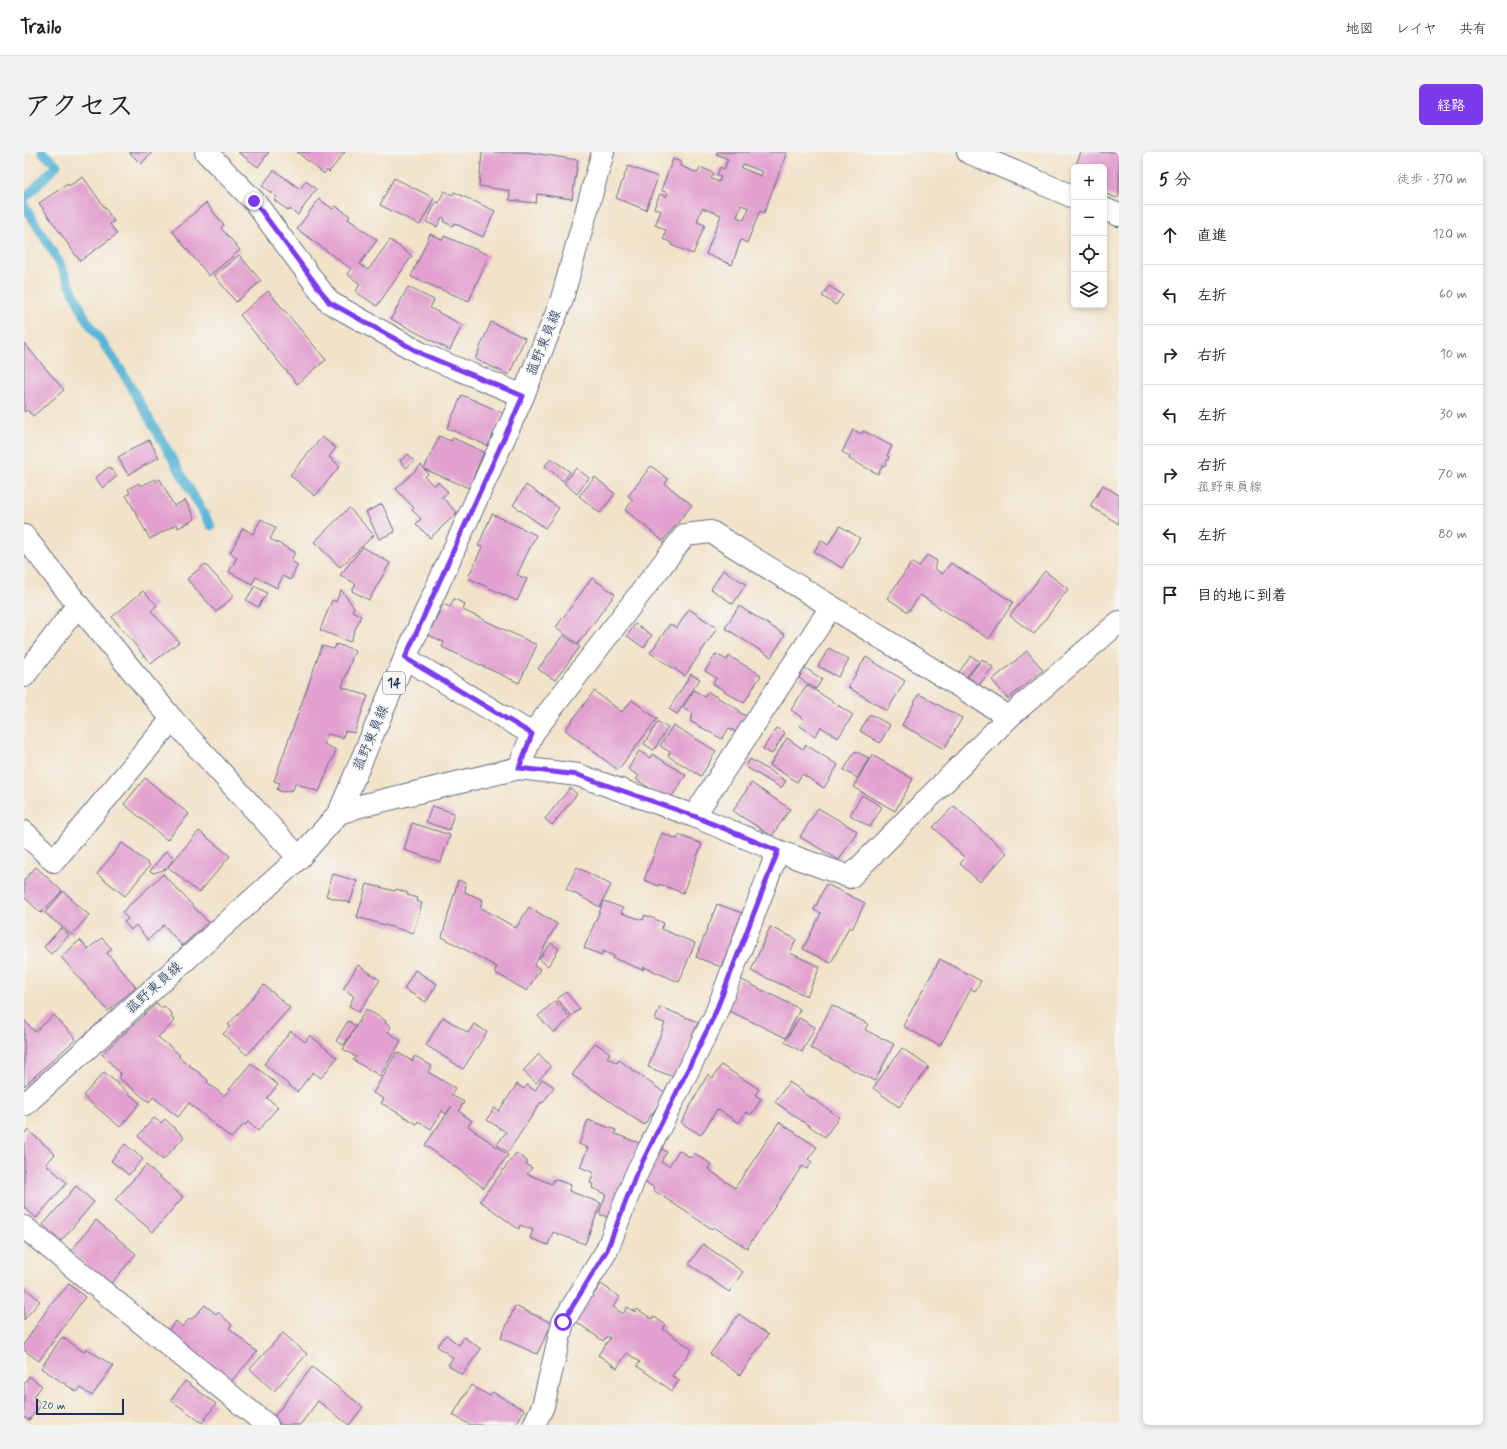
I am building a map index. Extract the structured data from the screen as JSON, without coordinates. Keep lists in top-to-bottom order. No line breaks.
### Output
{"streets":{"street":["菰野東員線","14"]},"scale_bar":"20 m","page":{"header":"Trailo","nav":["地図","レイヤ","共有"],"title":"アクセス","buttons":"経路","heading":["5 分","徒歩 · 370 m"],"map_buttons":["+","−"],"list":[["直進","120 m"],["左折","60 m"],["右折","10 m"],["左折","30 m"],["右折","菰野東員線","70 m"],["左折","80 m"],"目的地に到着"],"scale":"20 m"}}
